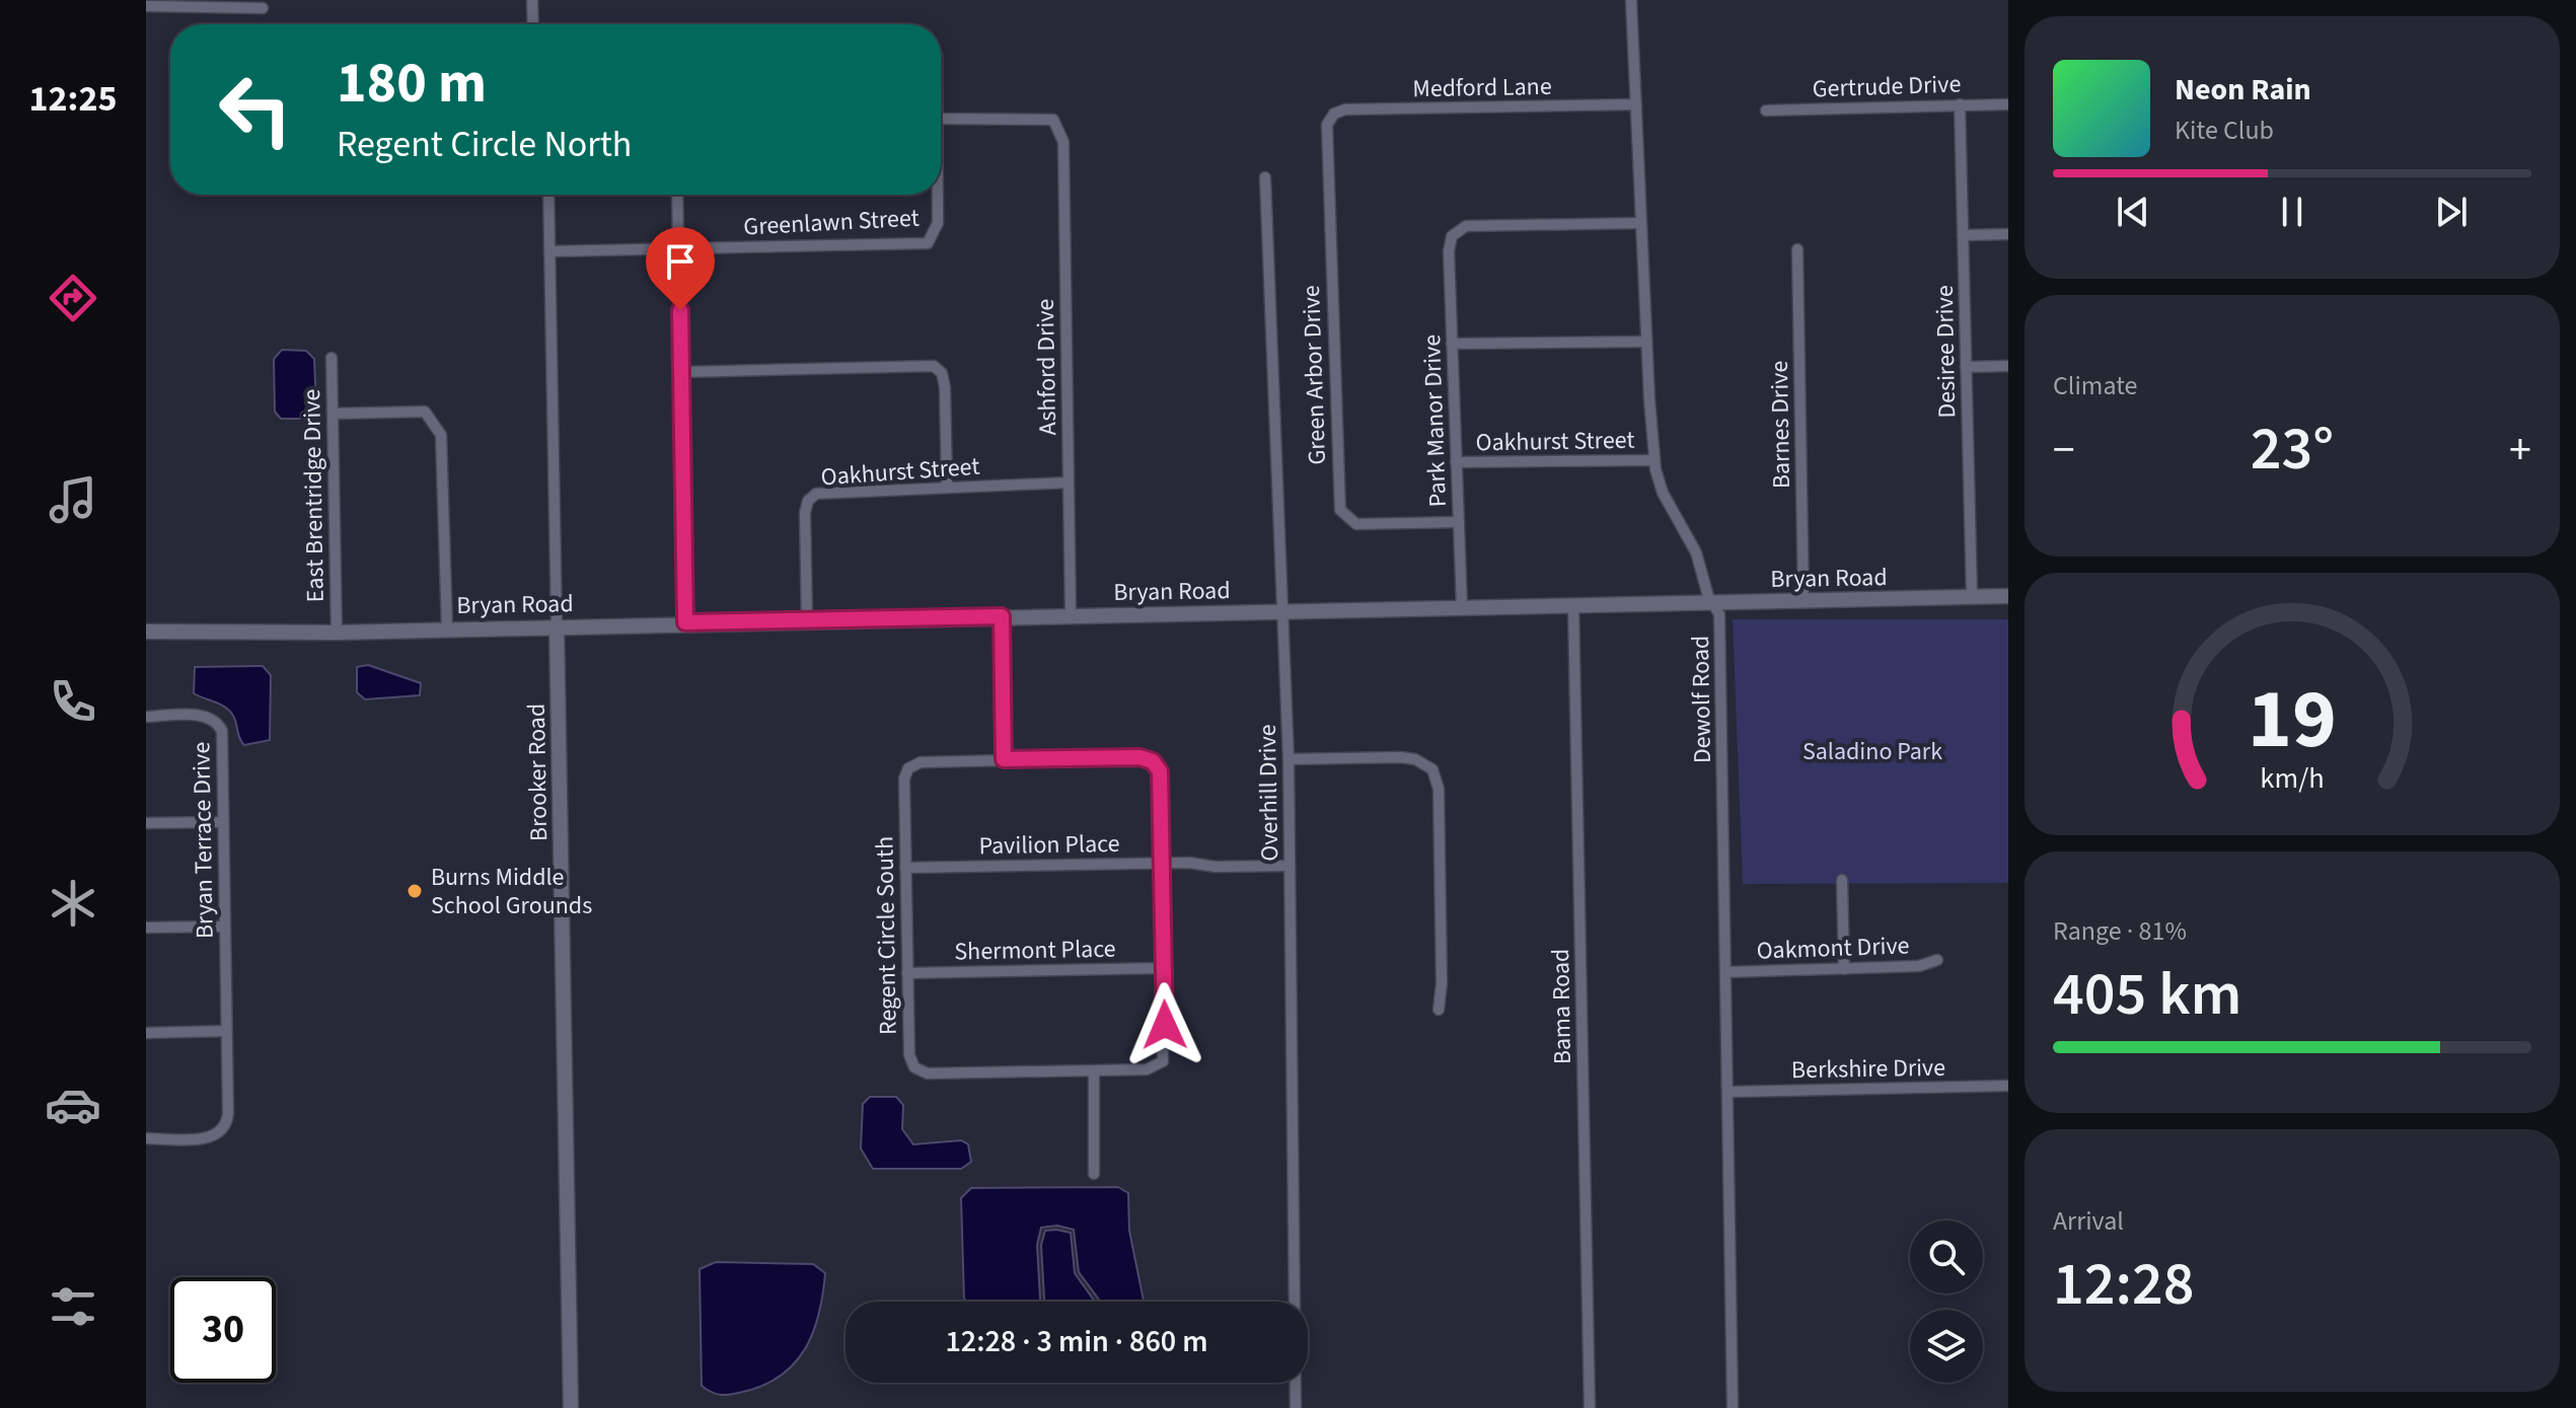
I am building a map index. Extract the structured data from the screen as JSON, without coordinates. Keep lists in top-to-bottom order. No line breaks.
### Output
{"streets":{"street":["Gertrude Drive","Medford Lane","Greenlawn Street","Desiree Drive","Ashford Drive","Green Arbor Drive","Park Manor Drive","Barnes Drive","Oakhurst Street","East Brentridge Drive","Bryan Road","Dewolf Road","Brooker Road","Overhill Drive","Bryan Terrace Drive","Pavilion Place","Regent Circle South","Oakmont Drive","Shermont Place","Bama Road","Berkshire Drive"]},"crossings":[["Gertrude Drive","Desiree Drive"],["Medford Lane","Green Arbor Drive"],["Medford Lane","Dewolf Road"],["Greenlawn Street","Brooker Road"],["Desiree Drive","Bryan Road"],["Ashford Drive","Oakhurst Street"],["Ashford Drive","Bryan Road"],["Green Arbor Drive","Park Manor Drive"],["Park Manor Drive","Oakhurst Street"],["Park Manor Drive","Bryan Road"],["Park Manor Drive","Dewolf Road"],["Barnes Drive","Bryan Road"],["Oakhurst Street","Bryan Road"],["Oakhurst Street","Dewolf Road"],["East Brentridge Drive","Bryan Road"],["Bryan Road","Dewolf Road"],["Bryan Road","Brooker Road"],["Bryan Road","Overhill Drive"],["Bryan Road","Bama Road"],["Dewolf Road","Oakmont Drive"],["Dewolf Road","Berkshire Drive"],["Overhill Drive","Pavilion Place"],["Pavilion Place","Regent Circle South"],["Regent Circle South","Shermont Place"]],"parks":["Saladino Park"],"places":["Burns Middle School Grounds"],"page":{"tabs":"12:25","turn":["180 m","Regent Circle North"],"song":["Neon Rain","Kite Club"],"tile":["Climate",["Range · 81%","405 km"],["Arrival","12:28"]],"heat":["−","23°","+"],"limit":"30","trip":"12:28 · 3 min · 860 m","gauge":["19","km/h"]}}
